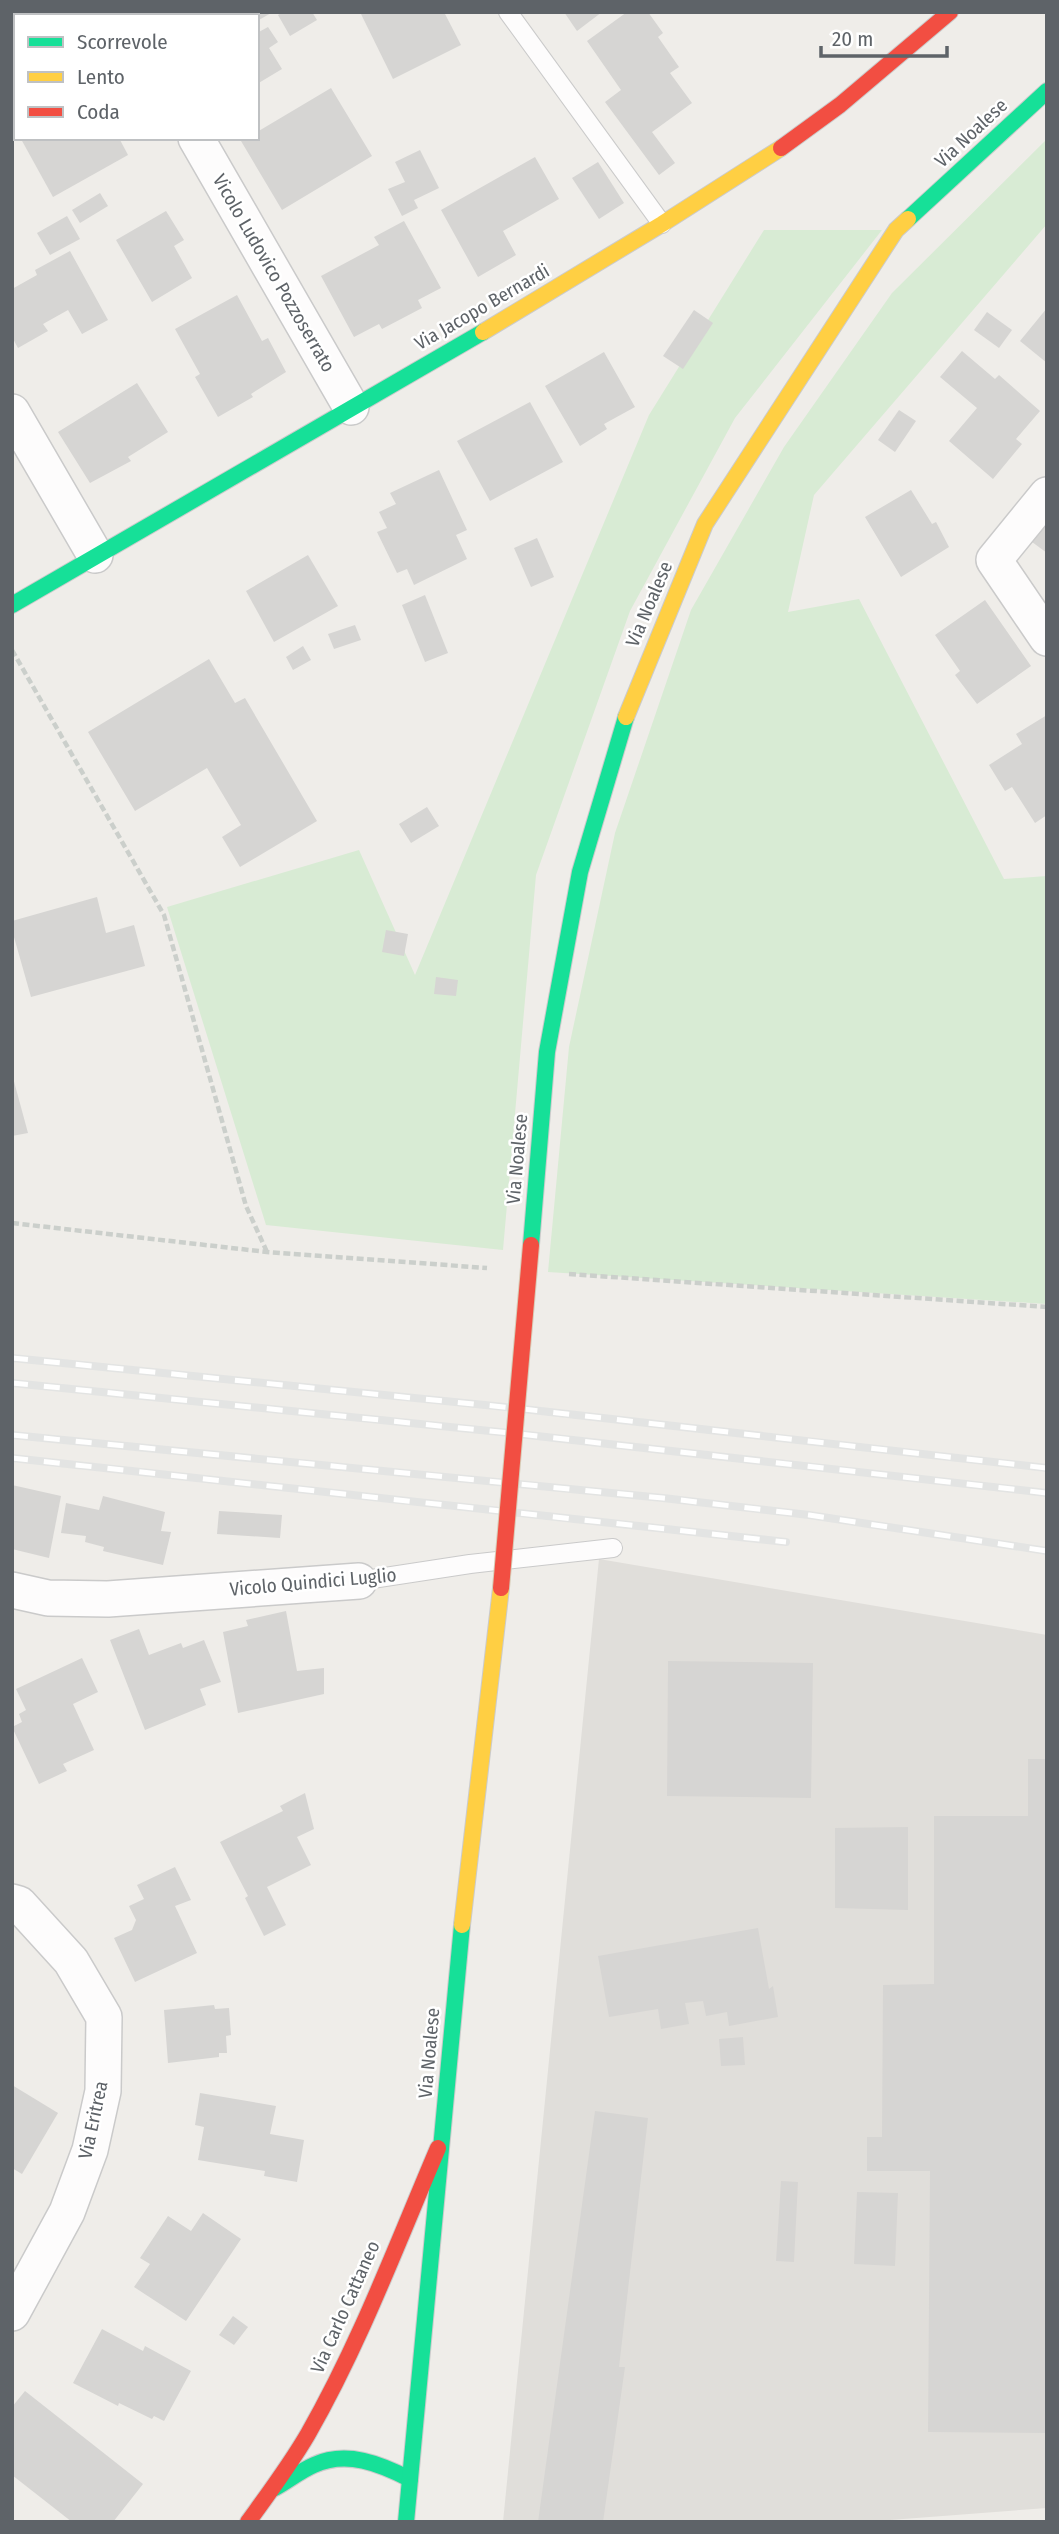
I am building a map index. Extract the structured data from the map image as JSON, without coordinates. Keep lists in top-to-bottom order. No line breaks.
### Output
{"streets":{"main road":["Via Noalese","Via Jacopo Bernardi","Via Carlo Cattaneo"],"street":["Vicolo Ludovico Pozzoserrato","Vicolo Quindici Luglio","Via Eritrea"]},"crossings":[["Via Noalese","Via Carlo Cattaneo"],["Vicolo Ludovico Pozzoserrato","Via Jacopo Bernardi"]],"legend":["Scorrevole","Lento","Coda"],"scale_bar":"20 m"}
